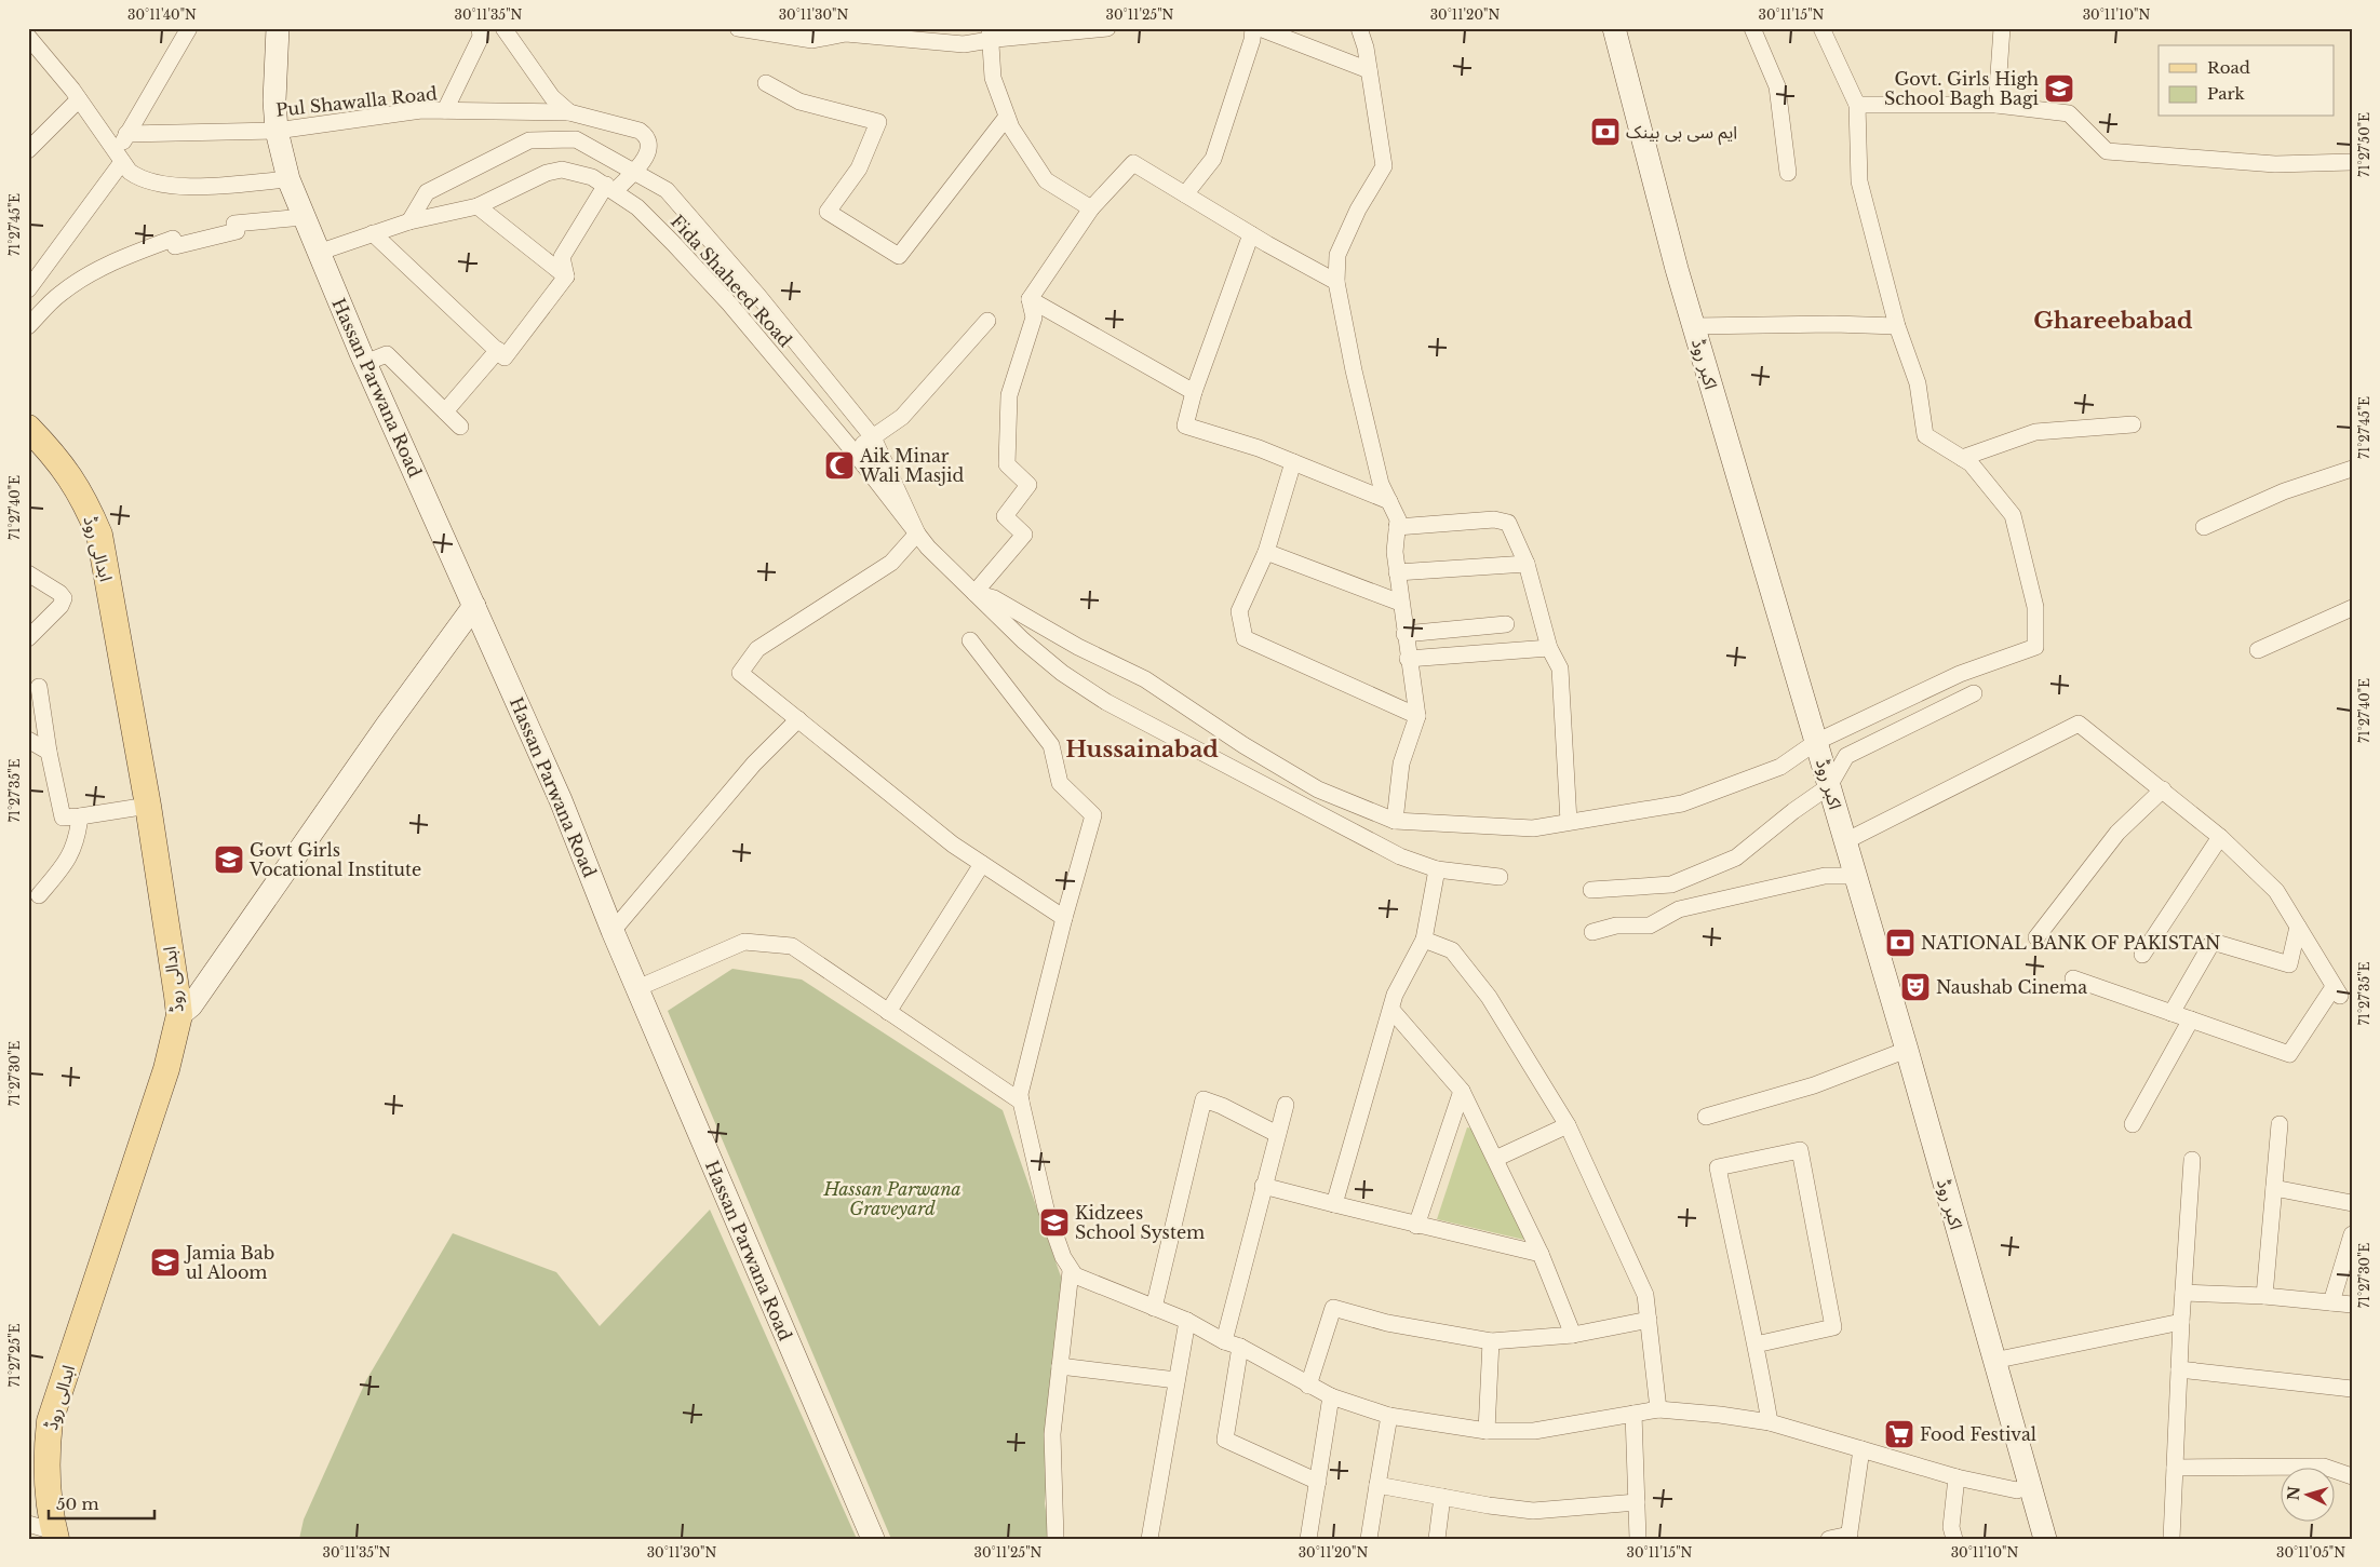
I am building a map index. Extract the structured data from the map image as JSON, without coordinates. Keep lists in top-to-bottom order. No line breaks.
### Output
{"streets":{"main road":["اکبر روڈ","Hassan Parwana Road","ابدالی روڈ"],"street":["Pul Shawalla Road","Fida Shaheed Road"]},"crossings":[["Pul Shawalla Road","Fida Shaheed Road"],["Pul Shawalla Road","Hassan Parwana Road"],["Fida Shaheed Road","Hassan Parwana Road"]],"districts":["Ghareebabad","Hussainabad"],"parks":["Hassan Parwana Graveyard"],"places":{"school or university":["Govt. Girls High School Bagh Bagi","Govt Girls Vocational Institute","Kidzees School System","Jamia Bab ul Aloom"],"bank":["ایم سی بی بینک","NATIONAL BANK OF PAKISTAN"],"mosque":["Aik Minar Wali Masjid"],"theatre":["Naushab Cinema"],"supermarket":["Food Festival"]},"legend":["Road","Park"],"scale_bar":"50 m","north":"left","coordinates":["30°11'40\"N","30°11'35\"N","30°11'30\"N","30°11'25\"N","30°11'20\"N","30°11'15\"N","30°11'10\"N","71°27'50\"E","71°27'45\"E","71°27'40\"E","71°27'35\"E","71°27'30\"E","71°27'25\"E","30°11'05\"N"]}
